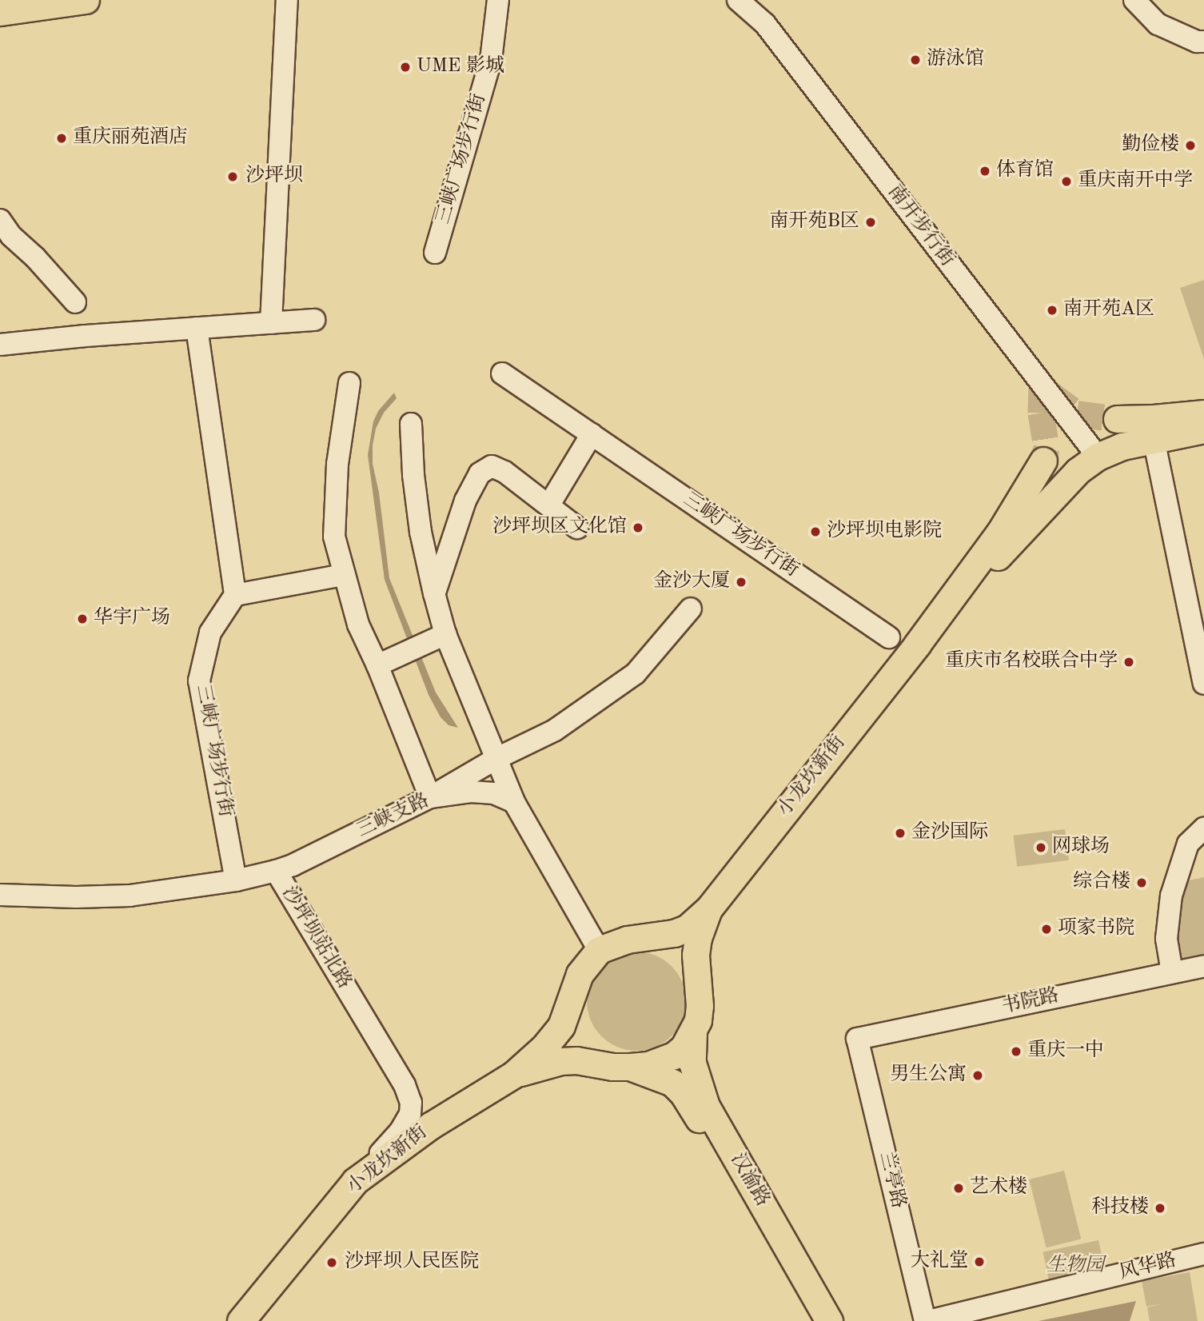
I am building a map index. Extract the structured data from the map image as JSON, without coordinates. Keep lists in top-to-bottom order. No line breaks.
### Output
{"streets":{"main road":["小龙坎新街","汉渝路"],"street":["三峡广场步行街","南开步行街","三峡支路","沙坪坝站北路","书院路","兰亭路","风华路"]},"crossings":[["三峡广场步行街","沙坪坝站北路"],["南开步行街","小龙坎新街"],["小龙坎新街","沙坪坝站北路"],["小龙坎新街","汉渝路"],["三峡支路","沙坪坝站北路"],["书院路","兰亭路"],["兰亭路","风华路"]],"parks":["生物园"],"places":["游泳馆","UME 影城","重庆丽苑酒店","勤俭楼","体育馆","沙坪坝","重庆南开中学","南开苑B区","南开苑A区","沙坪坝区文化馆","沙坪坝电影院","金沙大厦","华宇广场","重庆市名校联合中学","金沙国际","网球场","综合楼","项家书院","重庆一中","男生公寓","艺术楼","科技楼","大礼堂","沙坪坝人民医院"]}
